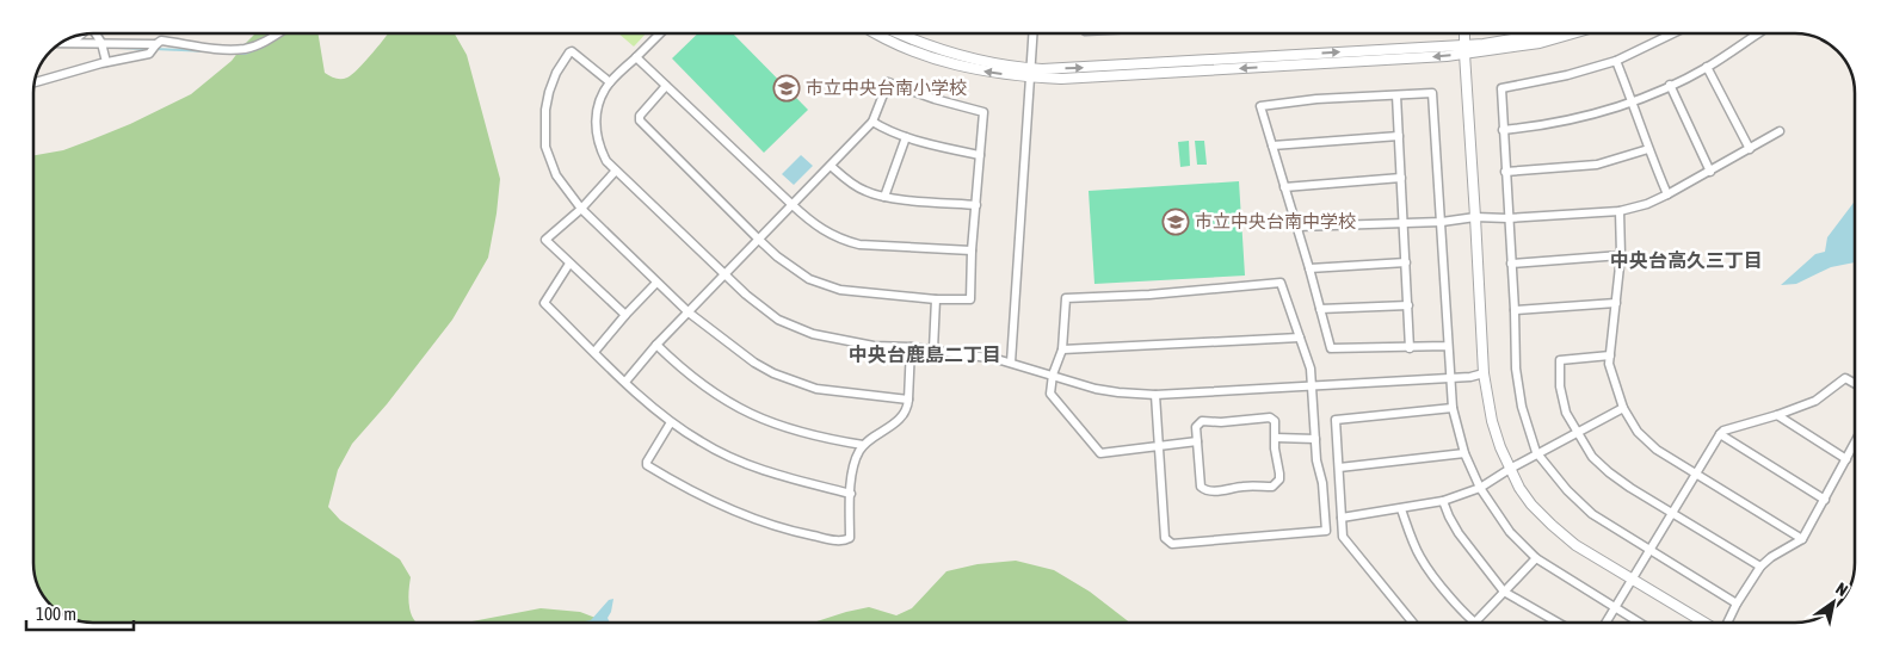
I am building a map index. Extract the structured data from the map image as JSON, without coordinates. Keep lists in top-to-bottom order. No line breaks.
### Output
{"districts":["中央台高久三丁目","中央台鹿島二丁目"],"places":{"school or university":["市立中央台南小学校","市立中央台南中学校"]},"scale_bar":"100 m","north":"top right"}
